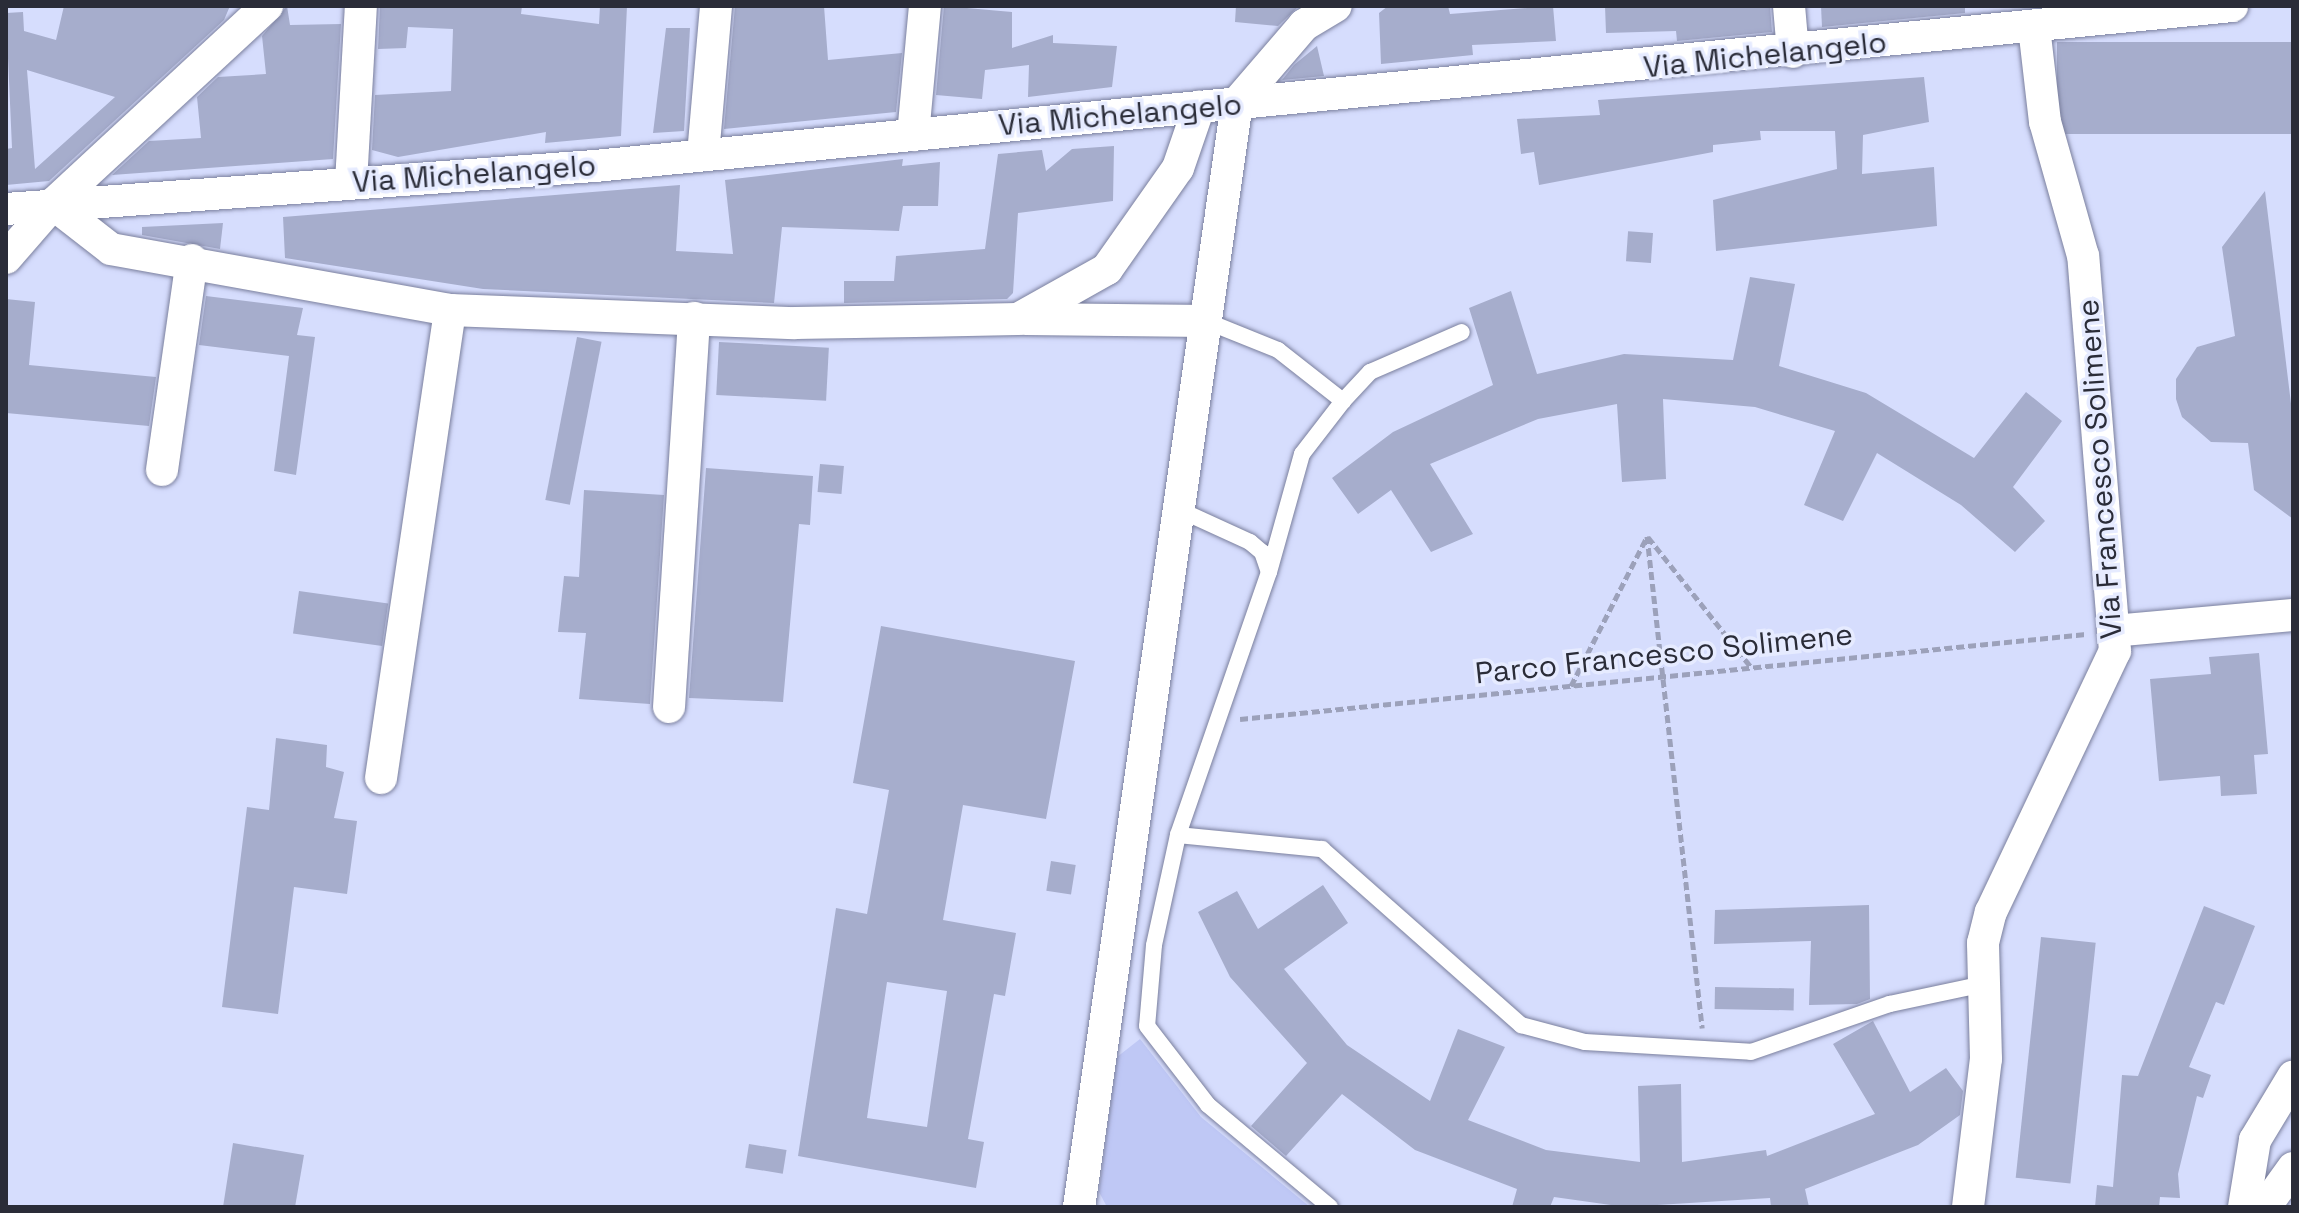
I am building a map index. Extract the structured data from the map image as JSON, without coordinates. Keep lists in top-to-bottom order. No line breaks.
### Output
{"streets":{"street":["Via Michelangelo","Via Francesco Solimene"],"path":["Parco Francesco Solimene"]},"crossings":[["Via Michelangelo","Via Francesco Solimene"],["Via Francesco Solimene","Parco Francesco Solimene"]]}
